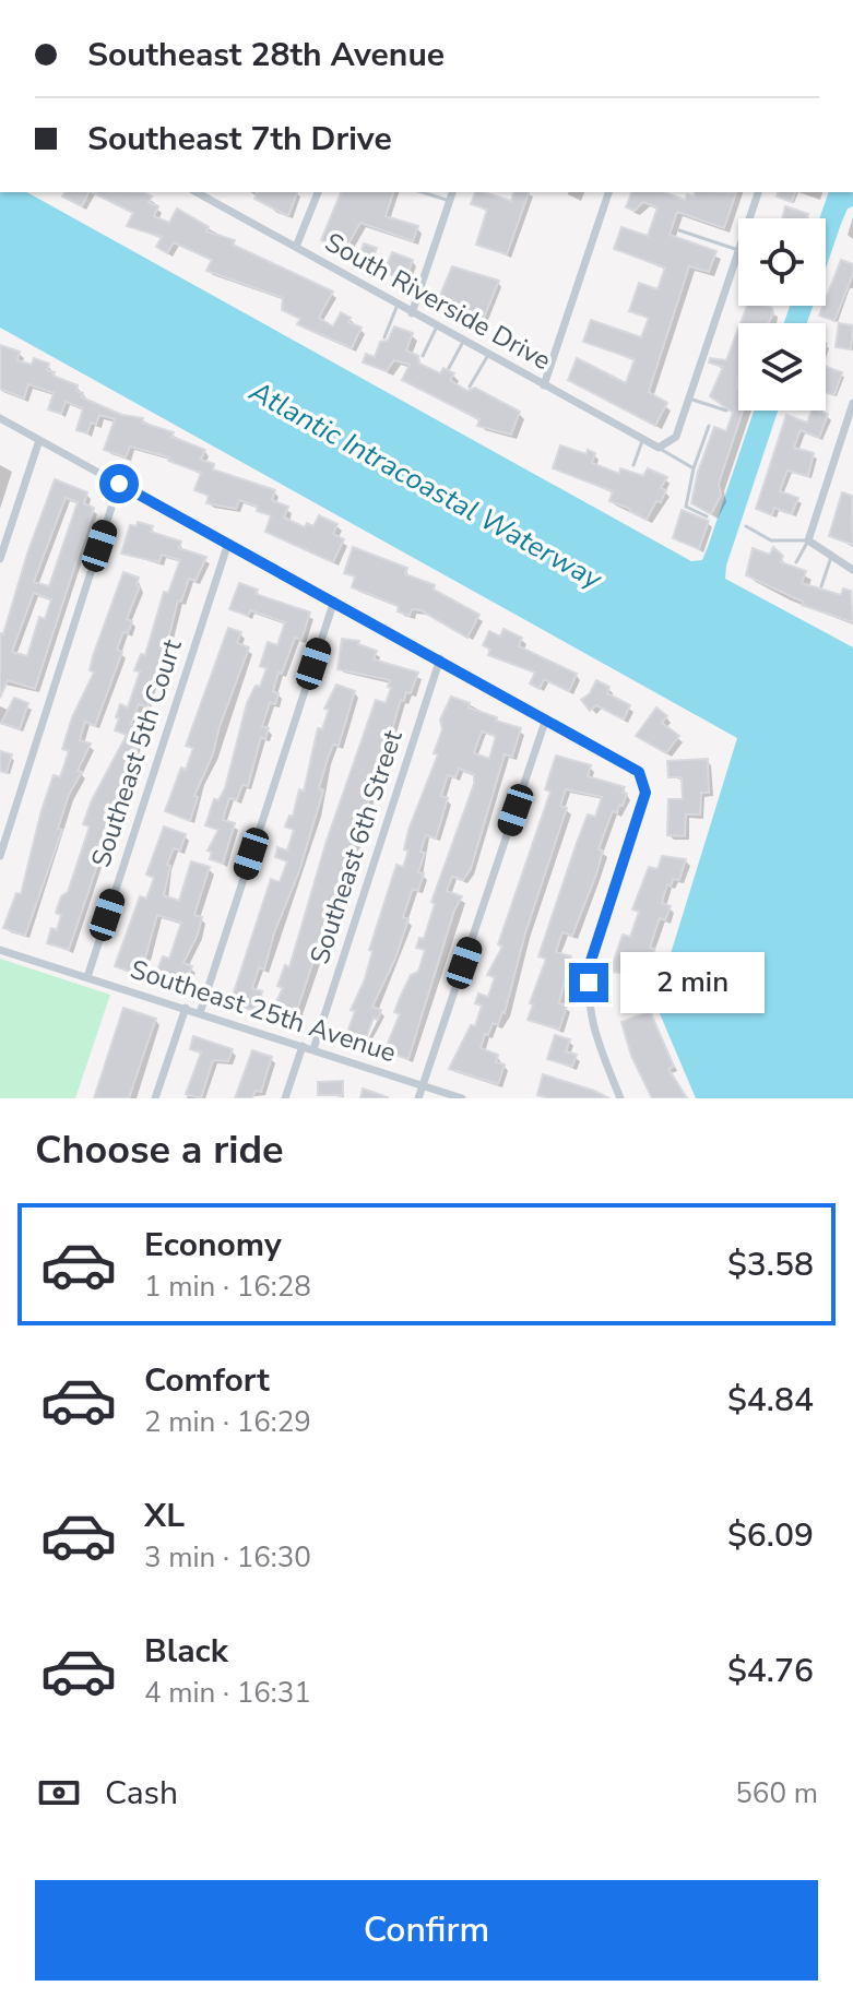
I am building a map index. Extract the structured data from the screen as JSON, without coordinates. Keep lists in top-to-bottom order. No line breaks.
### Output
{"streets":{"street":["South Riverside Drive","Southeast 5th Court","Southeast 6th Street","Southeast 25th Avenue"]},"crossings":[["Southeast 5th Court","Southeast 25th Avenue"],["Southeast 6th Street","Southeast 25th Avenue"]],"water":["Atlantic Intracoastal Waterway"],"page":{"banner":["Southeast 28th Avenue","Southeast 7th Drive"],"bubble":"2 min","heading":"Choose a ride","list":[{"name":"Economy","note":"1 min · 16:28","value":"$3.58"},{"name":"Comfort","note":"2 min · 16:29","value":"$4.84"},{"name":"XL","note":"3 min · 16:30","value":"$6.09"},{"name":"Black","note":"4 min · 16:31","value":"$4.76"}],"pay":["Cash","560 m"],"buttons":"Confirm"}}
